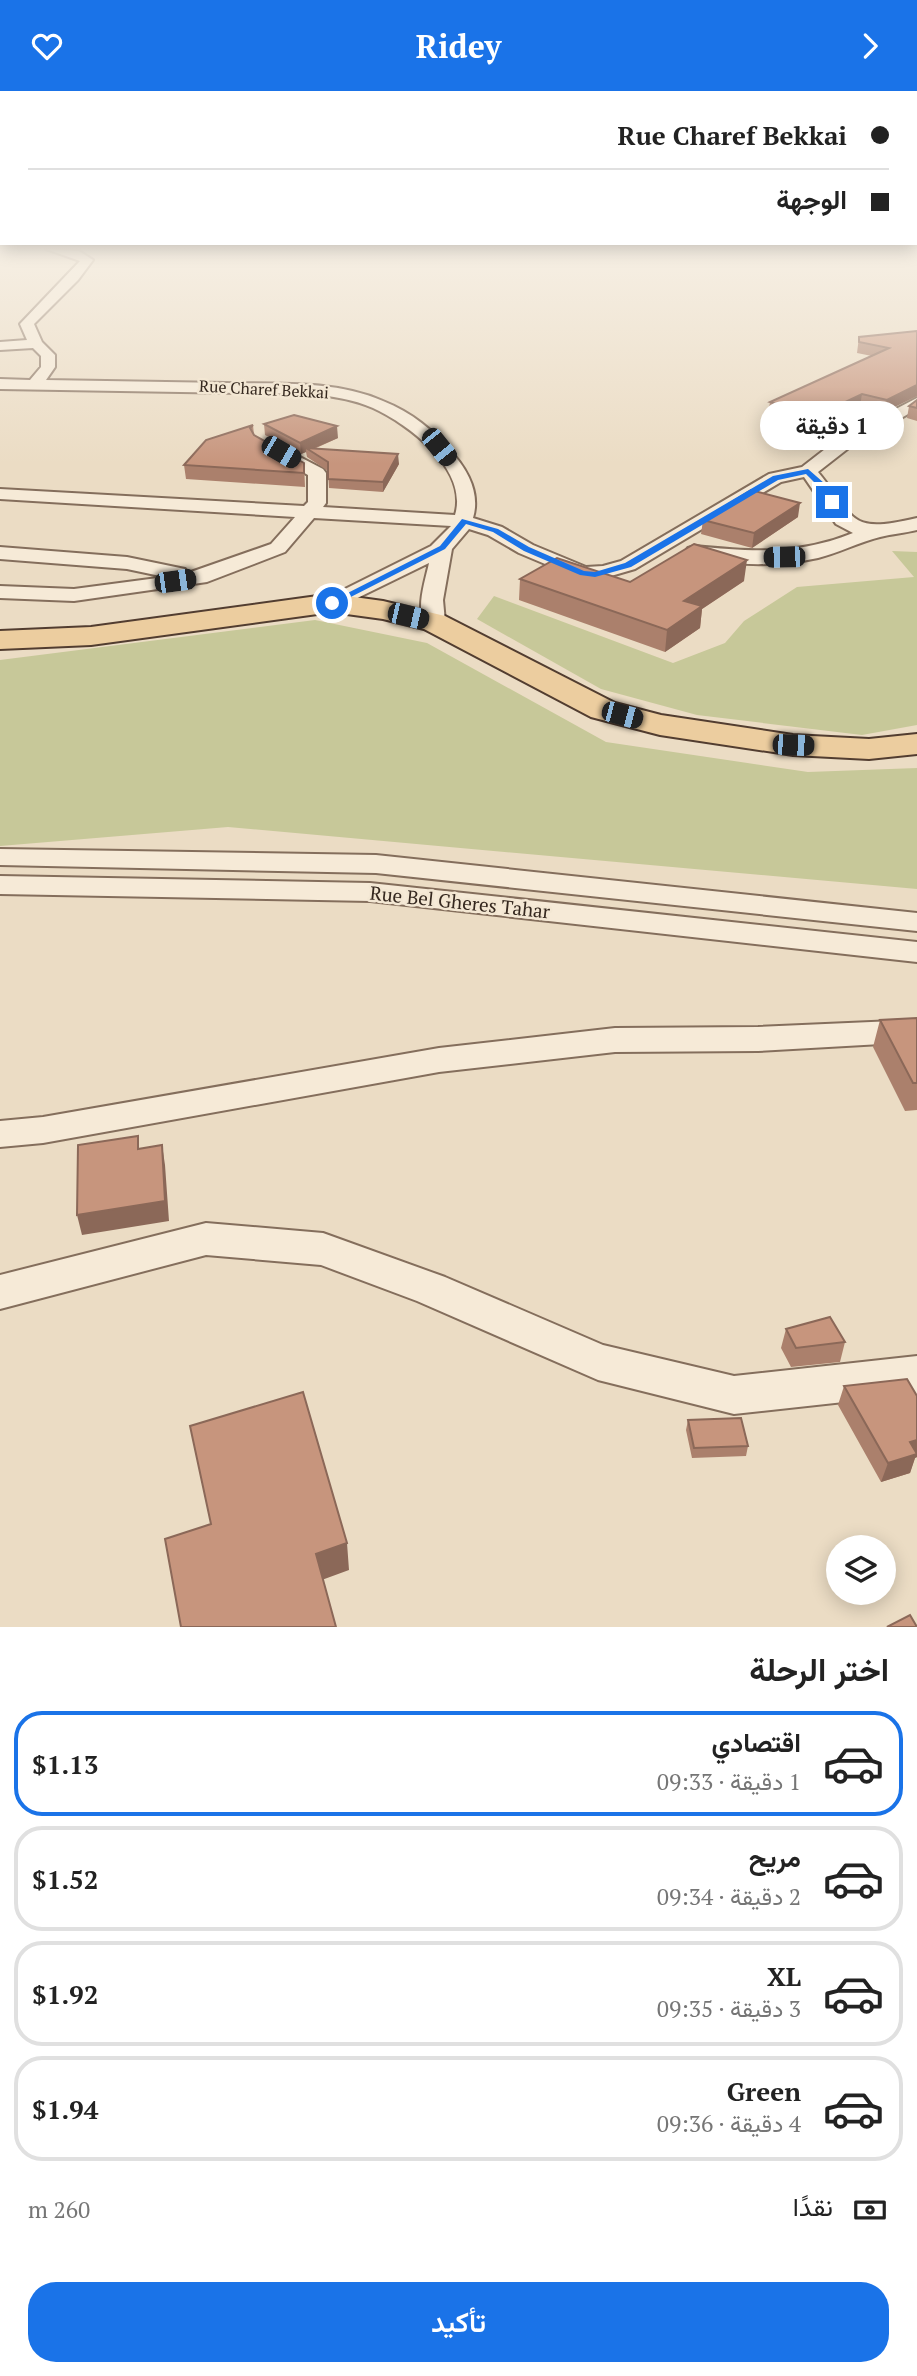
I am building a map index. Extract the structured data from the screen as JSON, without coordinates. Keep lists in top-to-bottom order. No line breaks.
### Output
{"streets":{"street":["Rue Charef Bekkai","Rue Bel Gheres Tahar"]},"page":{"header":"Ridey","banner":["Rue Charef Bekkai","الوجهة"],"bubble":"1 دقيقة","heading":"اختر الرحلة","list":[{"name":"اقتصادي","note":"1 دقيقة · 09:33","value":"$1.13"},{"name":"مريح","note":"2 دقيقة · 09:34","value":"$1.52"},{"name":"XL","note":"3 دقيقة · 09:35","value":"$1.92"},{"name":"Green","note":"4 دقيقة · 09:36","value":"$1.94"}],"pay":["نقدًا","260 m"],"buttons":"تأكيد"}}
